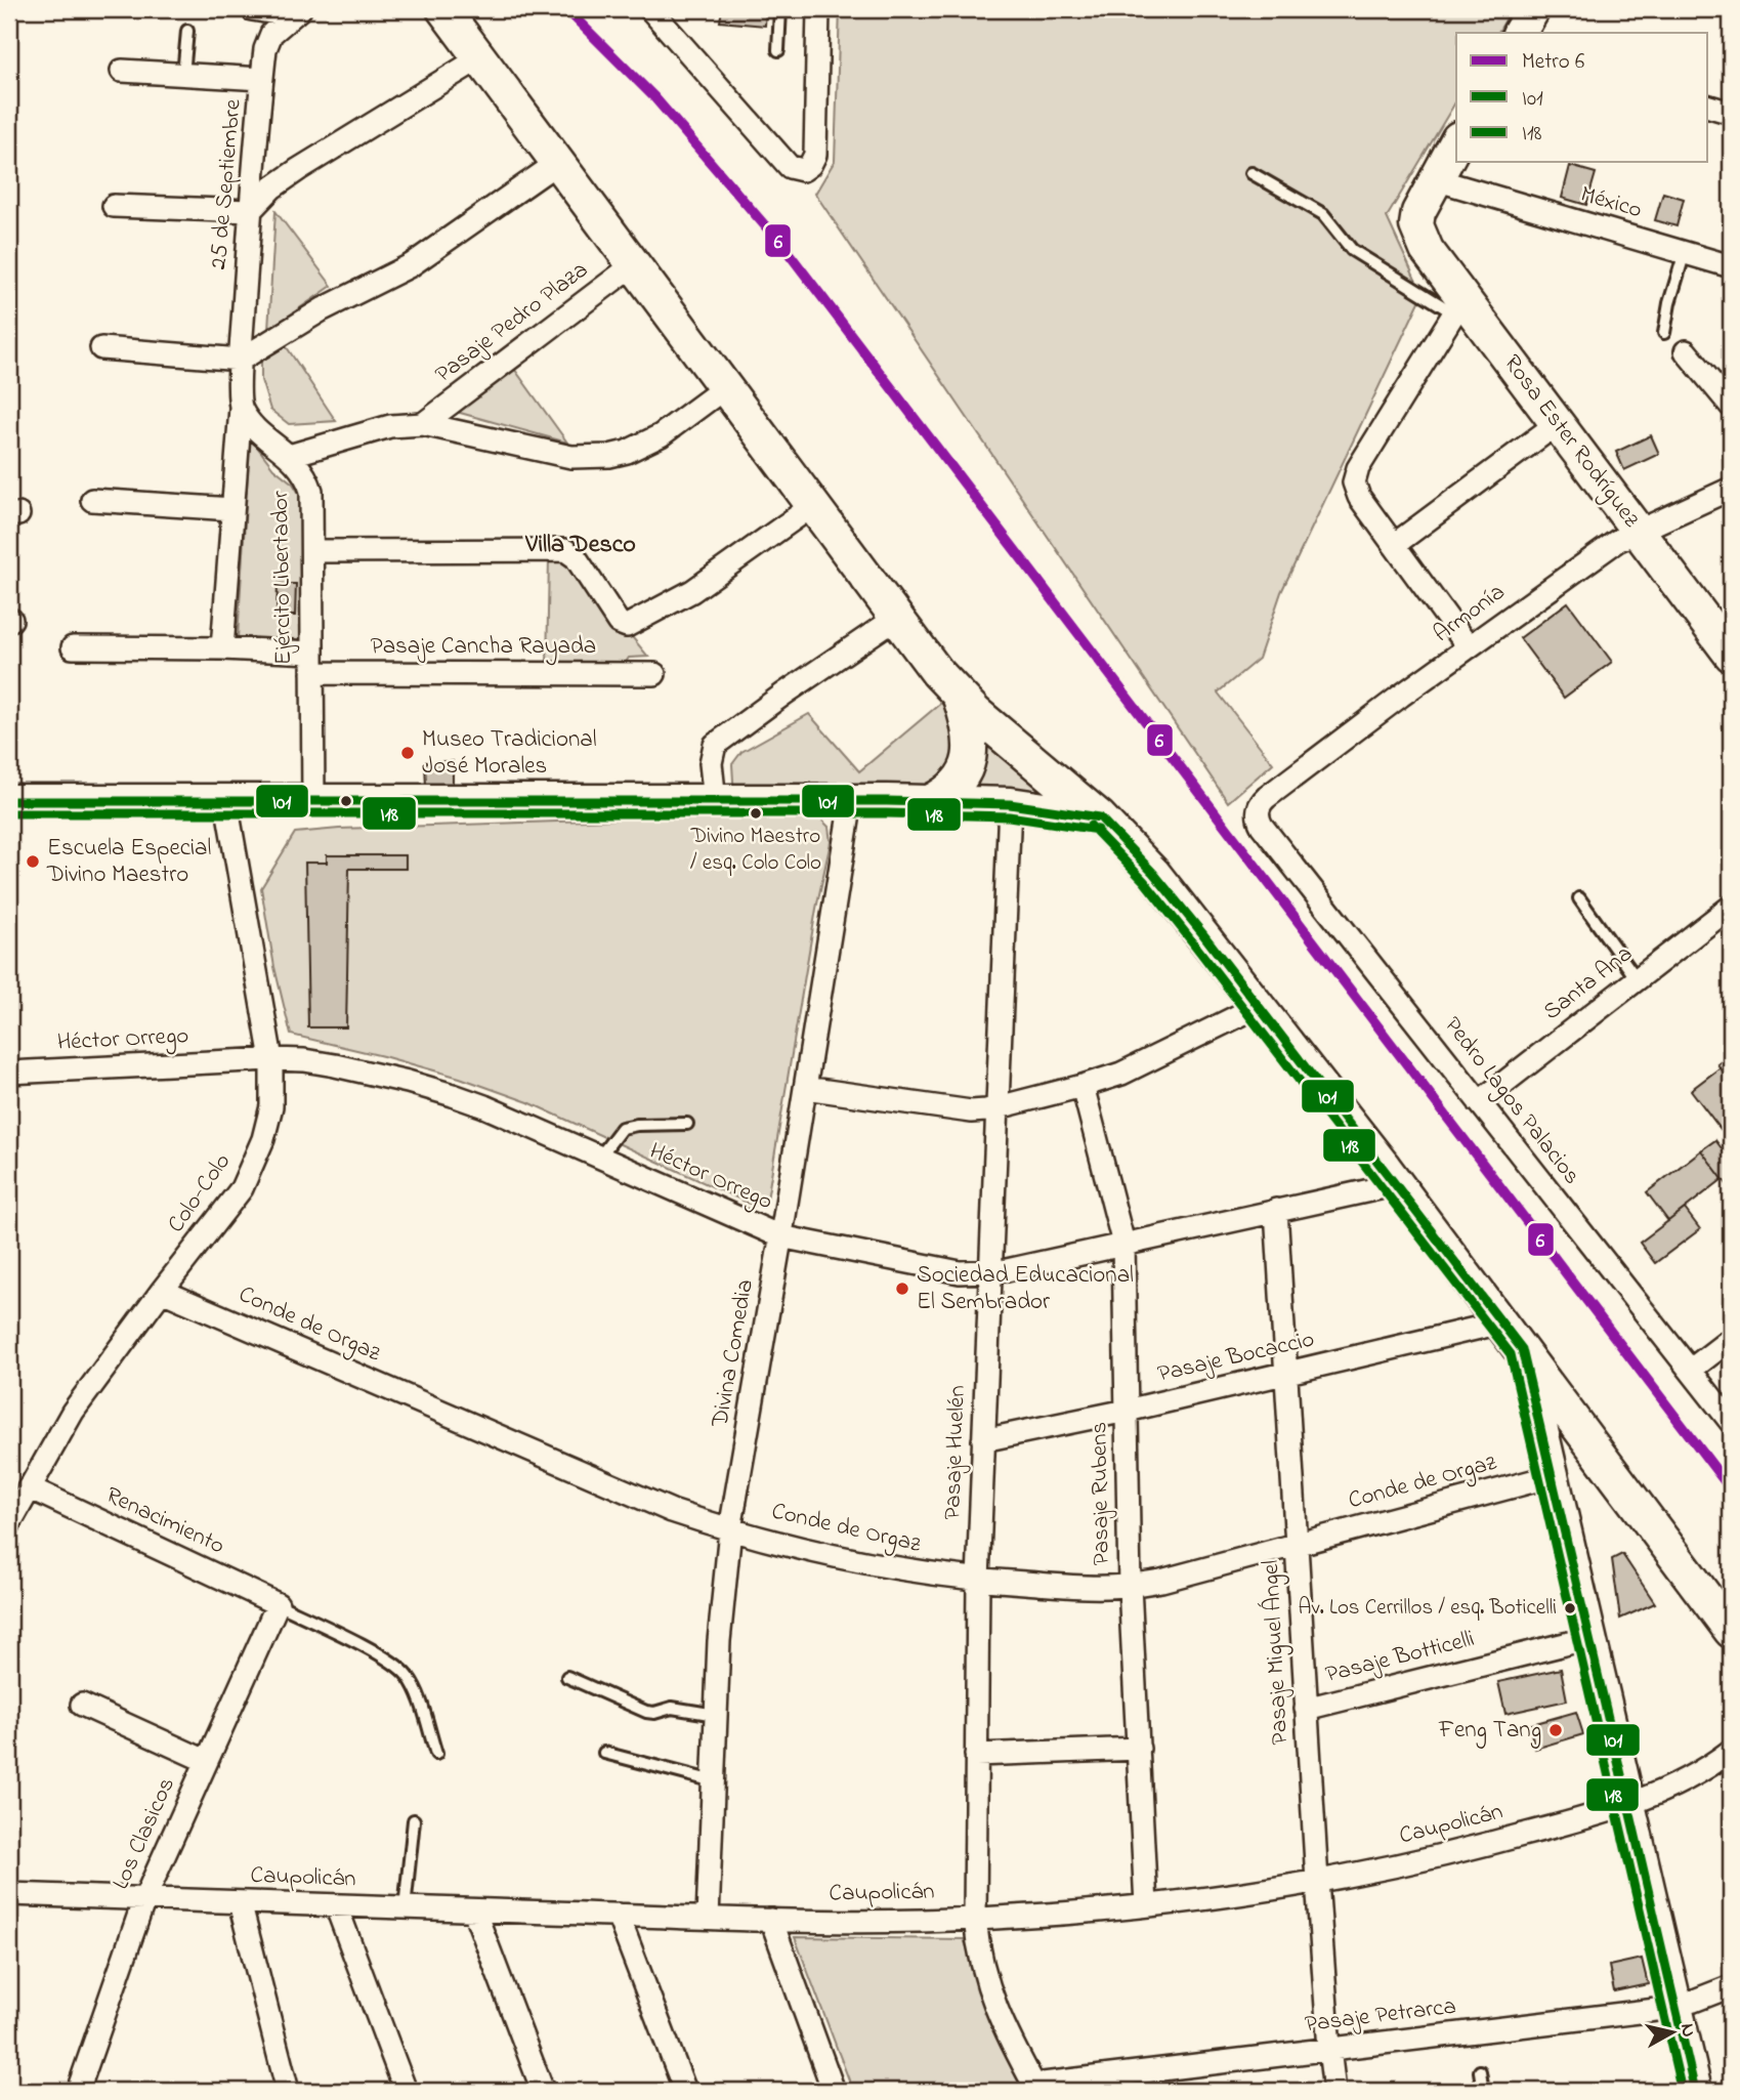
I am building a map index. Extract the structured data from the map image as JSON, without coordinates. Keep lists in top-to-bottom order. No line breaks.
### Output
{"streets":{"street":["25 de Septiembre","México","Pasaje Pedro Plaza","Rosa Ester Rodríguez","Ejército Libertador","Armonía","Pasaje Cancha Rayada","Santa Ana","Héctor Orrego","Pedro Lagos Palacios","Colo-Colo","Conde de Orgaz","Divina Comedia","Pasaje Bocaccio","Pasaje Huelén","Pasaje Rubens","Renacimiento","Pasaje Miguel Ángel","Pasaje Botticelli","Caupolicán","Los Clasicos","Pasaje Petrarca"]},"crossings":[["México","Rosa Ester Rodríguez"],["Rosa Ester Rodríguez","Armonía"],["Ejército Libertador","Pasaje Cancha Rayada"],["Armonía","Pedro Lagos Palacios"],["Santa Ana","Pedro Lagos Palacios"],["Héctor Orrego","Colo-Colo"],["Héctor Orrego","Divina Comedia"],["Héctor Orrego","Pasaje Huelén"],["Héctor Orrego","Pasaje Rubens"],["Héctor Orrego","Pasaje Miguel Ángel"],["Colo-Colo","Conde de Orgaz"],["Colo-Colo","Renacimiento"],["Conde de Orgaz","Divina Comedia"],["Conde de Orgaz","Pasaje Huelén"],["Conde de Orgaz","Pasaje Rubens"],["Conde de Orgaz","Pasaje Miguel Ángel"],["Divina Comedia","Caupolicán"],["Pasaje Bocaccio","Pasaje Huelén"],["Pasaje Bocaccio","Pasaje Rubens"],["Pasaje Bocaccio","Pasaje Miguel Ángel"],["Pasaje Huelén","Caupolicán"],["Pasaje Huelén","Pasaje Petrarca"],["Pasaje Rubens","Caupolicán"],["Renacimiento","Los Clasicos"],["Pasaje Miguel Ángel","Pasaje Botticelli"],["Pasaje Miguel Ángel","Caupolicán"],["Pasaje Miguel Ángel","Pasaje Petrarca"],["Caupolicán","Los Clasicos"]],"districts":["Villa Desco"],"places":["Museo Tradicional José Morales","Divino Maestro / esq. Colo Colo","Escuela Especial Divino Maestro","Sociedad Educacional El Sembrador","Av. Los Cerrillos / esq. Boticelli","Feng Tang"],"lines":["metro line 6","transit line I01","transit line I18"],"legend":["Metro 6","I01","I18"],"north":"right"}
